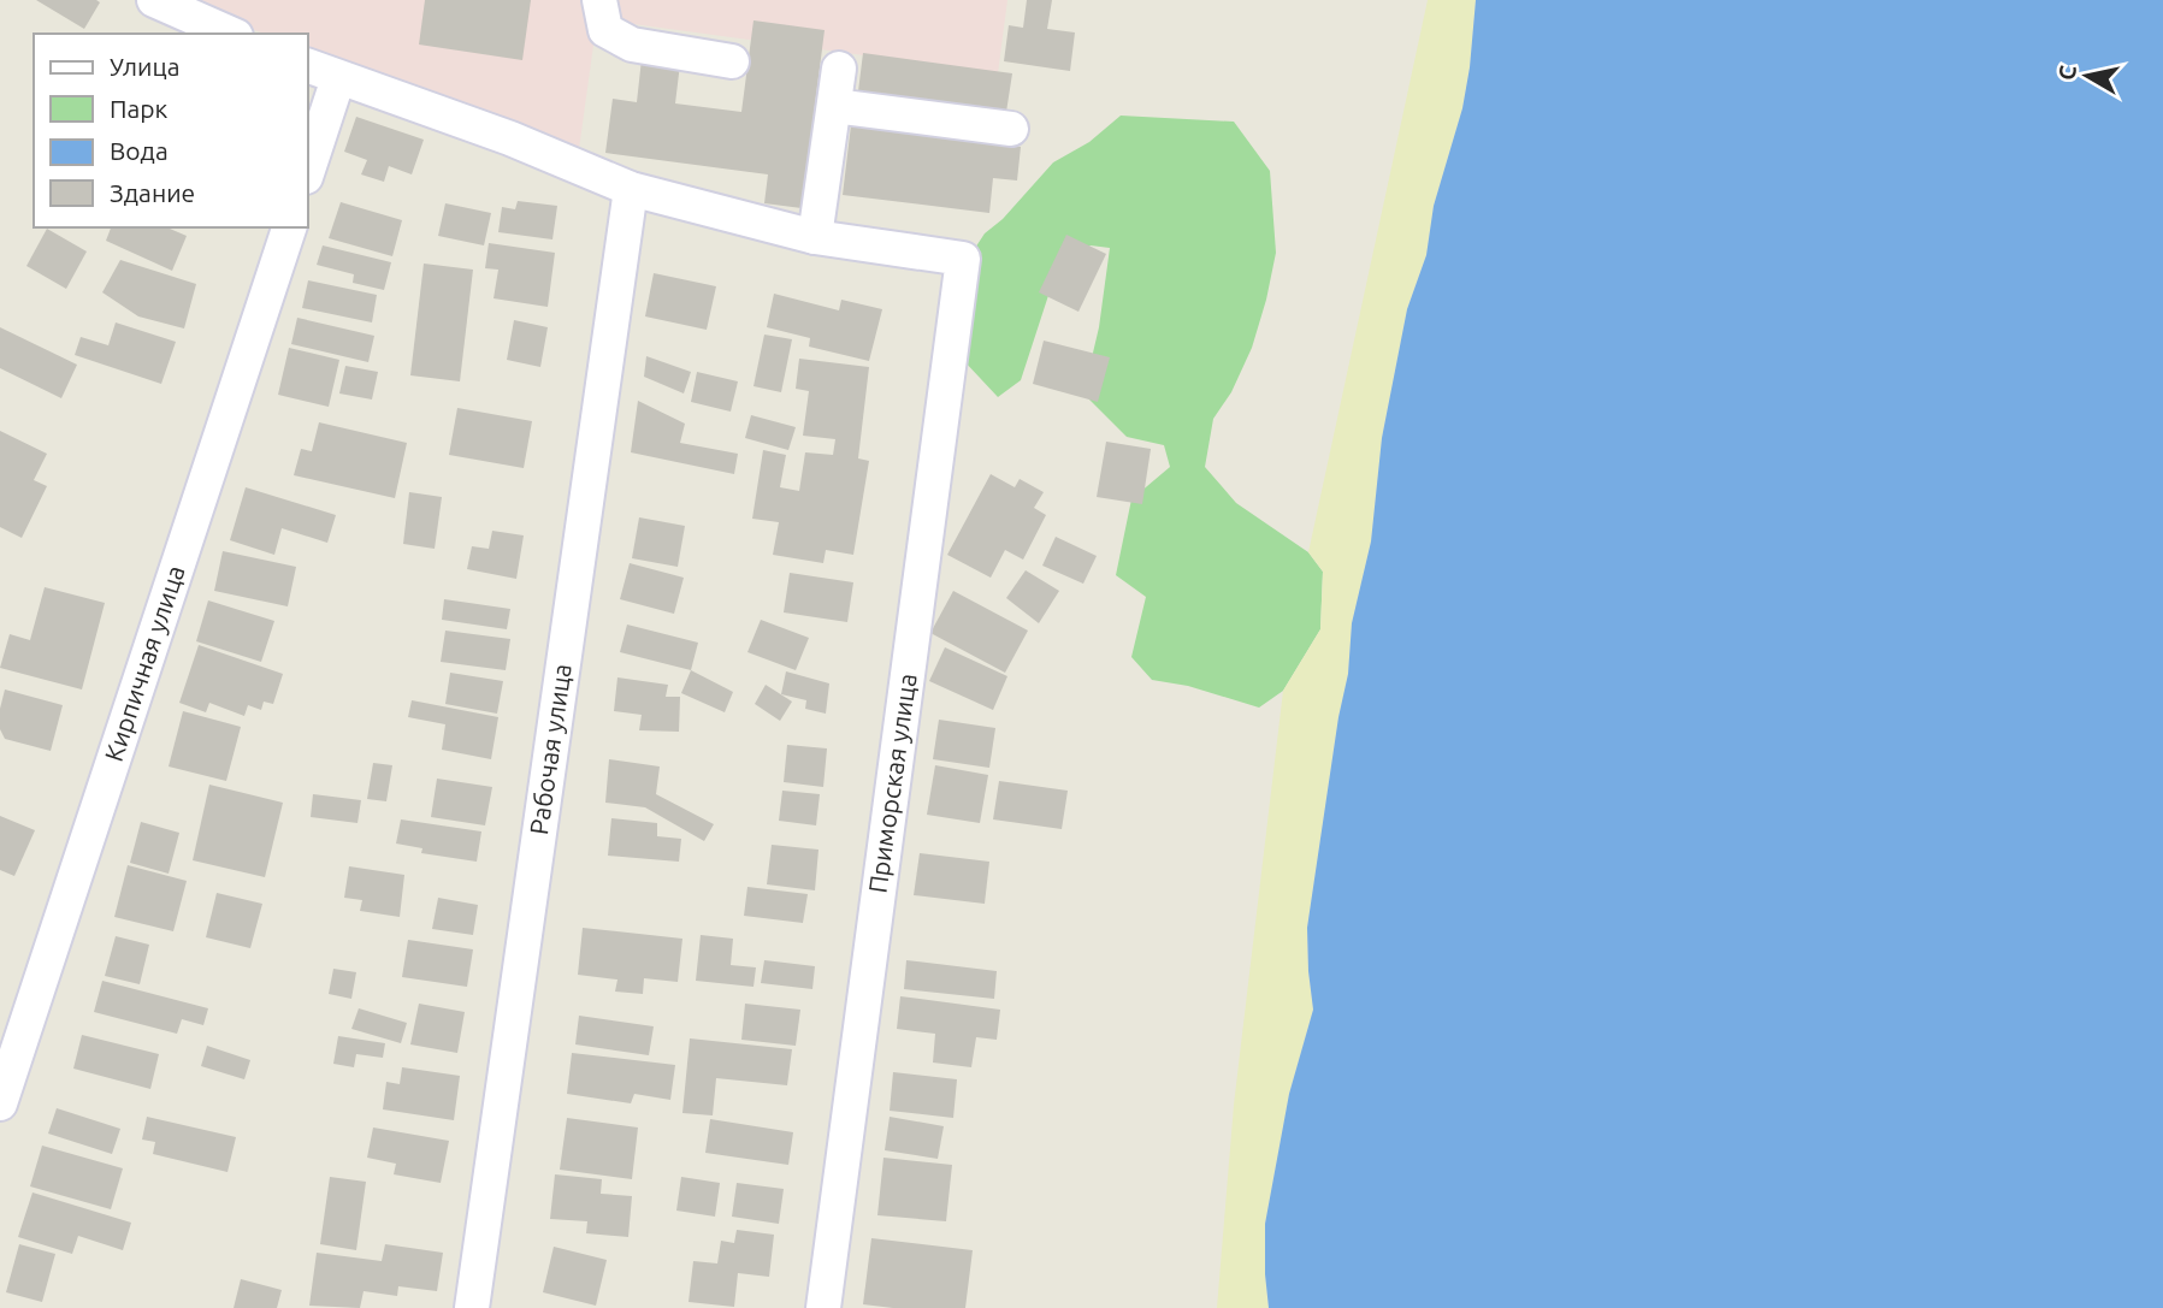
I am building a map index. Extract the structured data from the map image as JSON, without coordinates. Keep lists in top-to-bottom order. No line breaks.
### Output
{"streets":{"street":["Кирпичная улица","Рабочая улица","Приморская улица"]},"legend":["Улица","Парк","Вода","Здание"],"north":"left"}
